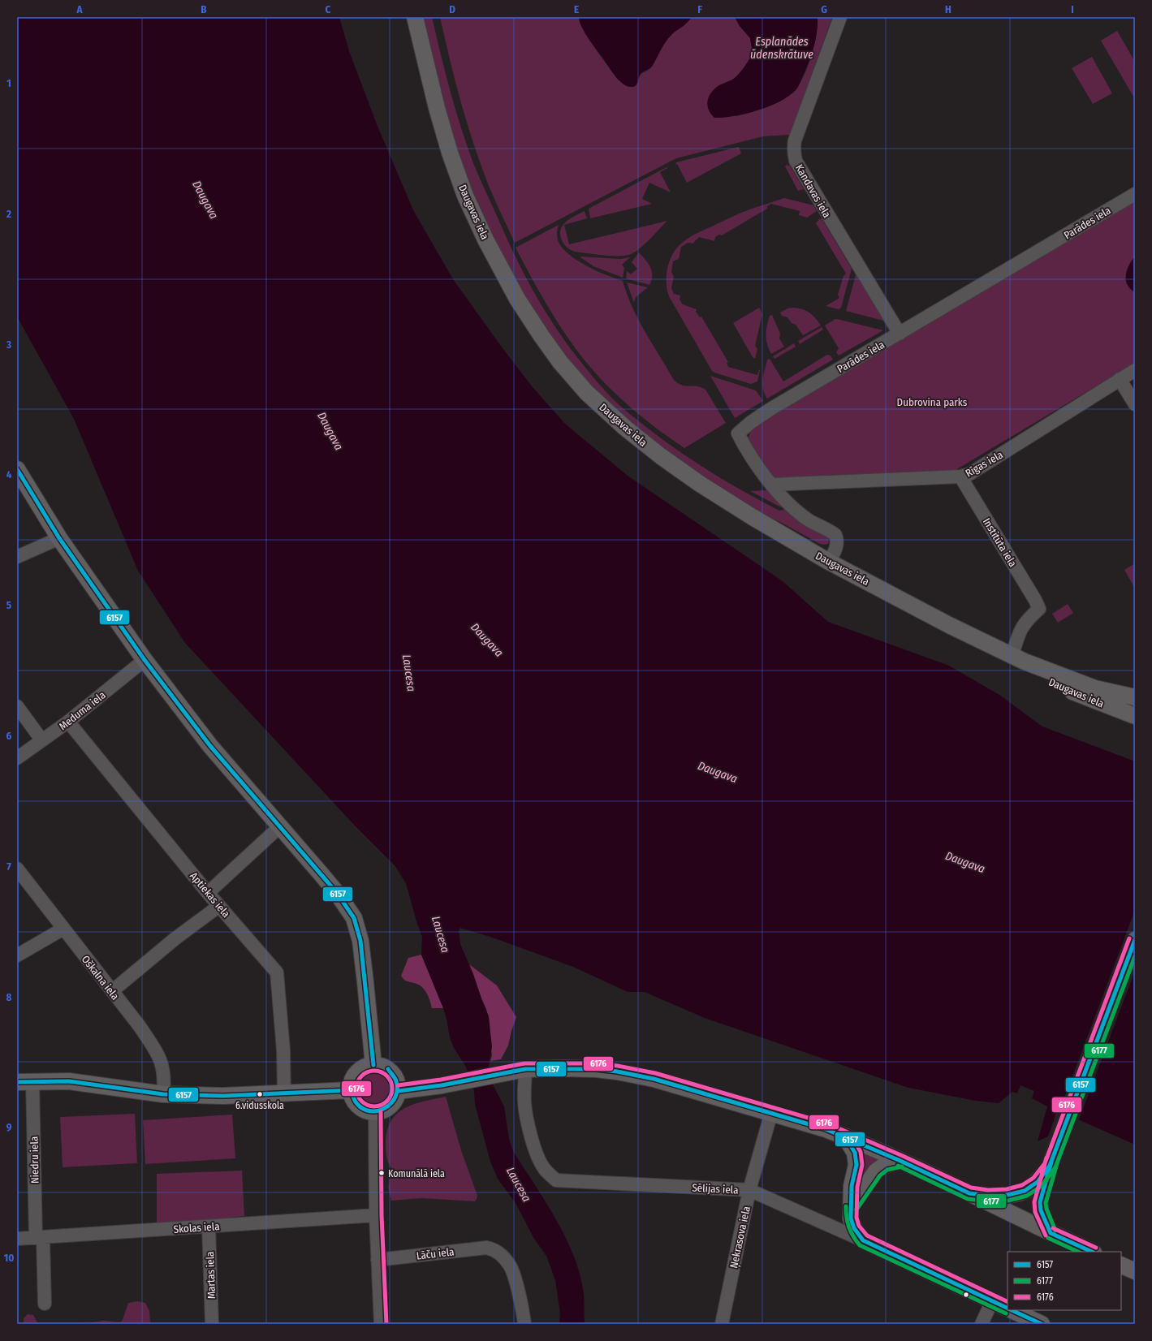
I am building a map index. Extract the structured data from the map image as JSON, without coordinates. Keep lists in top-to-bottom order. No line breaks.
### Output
{"streets":{"main road":["Daugavas iela","Sēlijas iela"],"street":["Kandavas iela","Parādes iela","Rīgas iela","Institūta iela","Meduma iela","Aptiekas iela","Oškalna iela","Niedru iela","Skolas iela","Ņekrasova iela","Lāču iela","Martas iela"]},"crossings":[["Kandavas iela","Parādes iela"],["Daugavas iela","Parādes iela"],["Daugavas iela","Institūta iela"],["Parādes iela","Rīgas iela"],["Rīgas iela","Institūta iela"],["Meduma iela","Aptiekas iela"],["Niedru iela","Skolas iela"],["Sēlijas iela","Ņekrasova iela"],["Skolas iela","Martas iela"]],"water":["Esplanādes ūdenskrātuve","Daugava","Laucesa"],"parks":["Dubrovina parks"],"places":["6.vidusskola","Komunālā iela"],"lines":["transit line 6157","transit line 6176","transit line 6177"],"legend":["6157","6177","6176"],"grid":{"columns":["A","B","C","D","E","F","G","H","I"],"rows":["1","2","3","4","5","6","7","8","9","10"]}}
